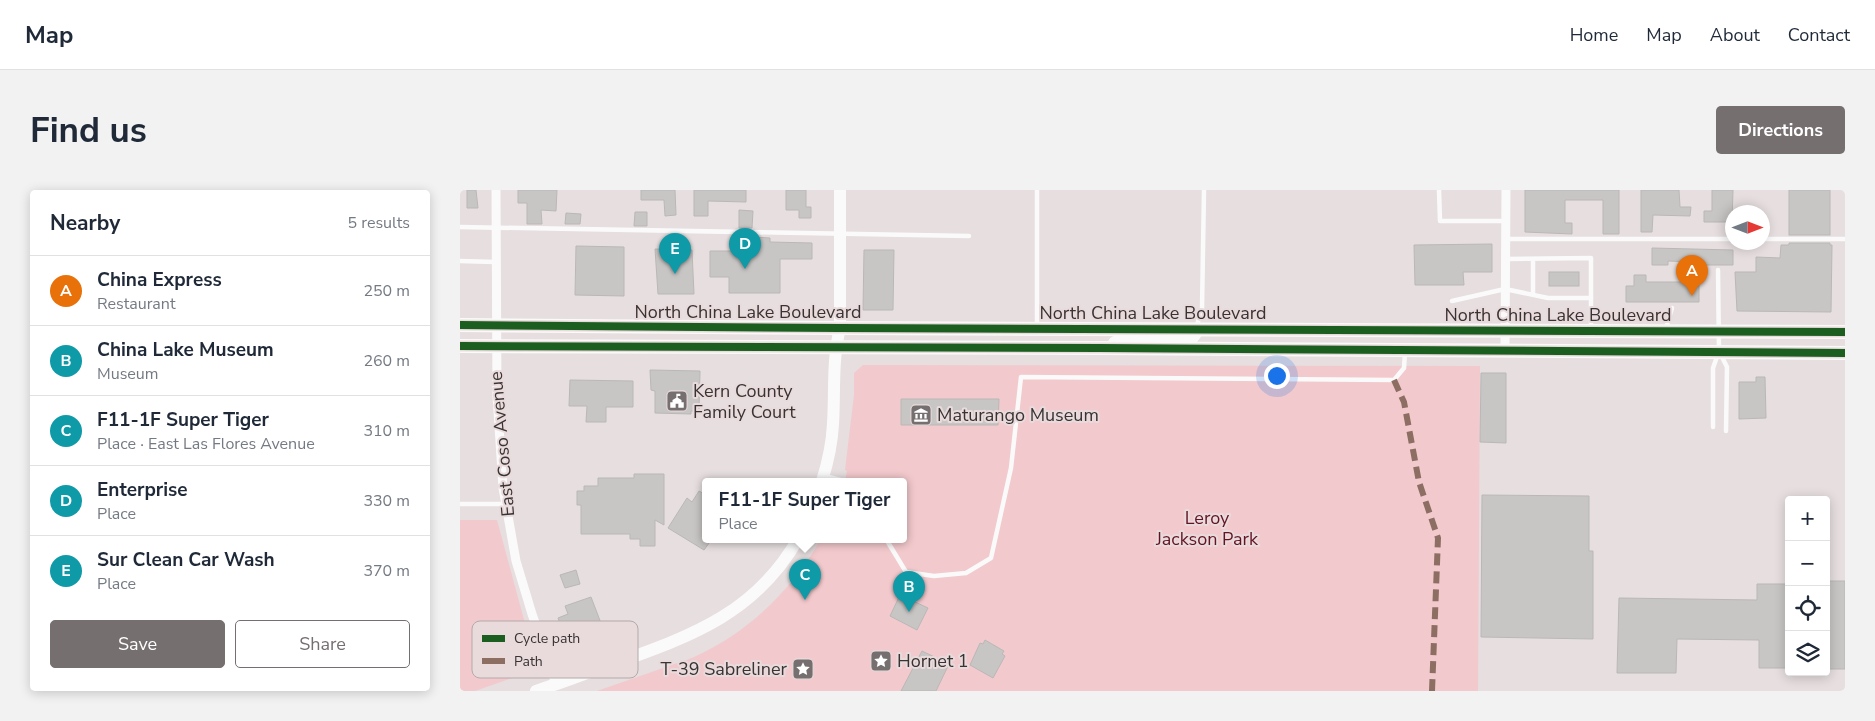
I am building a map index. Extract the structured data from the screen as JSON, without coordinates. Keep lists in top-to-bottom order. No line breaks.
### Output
{"streets":{"main road":["North China Lake Boulevard"],"street":["East Coso Avenue"]},"crossings":[["North China Lake Boulevard","East Coso Avenue"]],"parks":["Leroy Jackson Park"],"places":{"public building":["Kern County Family Court"],"museum":["Maturango Museum"],"place":["Hornet 1","T-39 Sabreliner"]},"legend":["Cycle path","Path"],"north":"right","page":{"header":"Map","nav":["Home","Map","About","Contact"],"buttons":["Directions",["Save","Share"]],"title":"Find us","heading":["Nearby","5 results"],"pins":["D","E","A","C","B"],"list":[{"mark":"A","name":"China Express","note":"Restaurant","value":"250 m"},{"mark":"B","name":"China Lake Museum","note":"Museum","value":"260 m"},{"mark":"C","name":"F11-1F Super Tiger","note":"Place · East Las Flores Avenue","value":"310 m"},{"mark":"D","name":"Enterprise","note":"Place","value":"330 m"},{"mark":"E","name":"Sur Clean Car Wash","note":"Place","value":"370 m"}],"popup":["F11-1F Super Tiger","Place"],"map_buttons":["+","−"]}}
